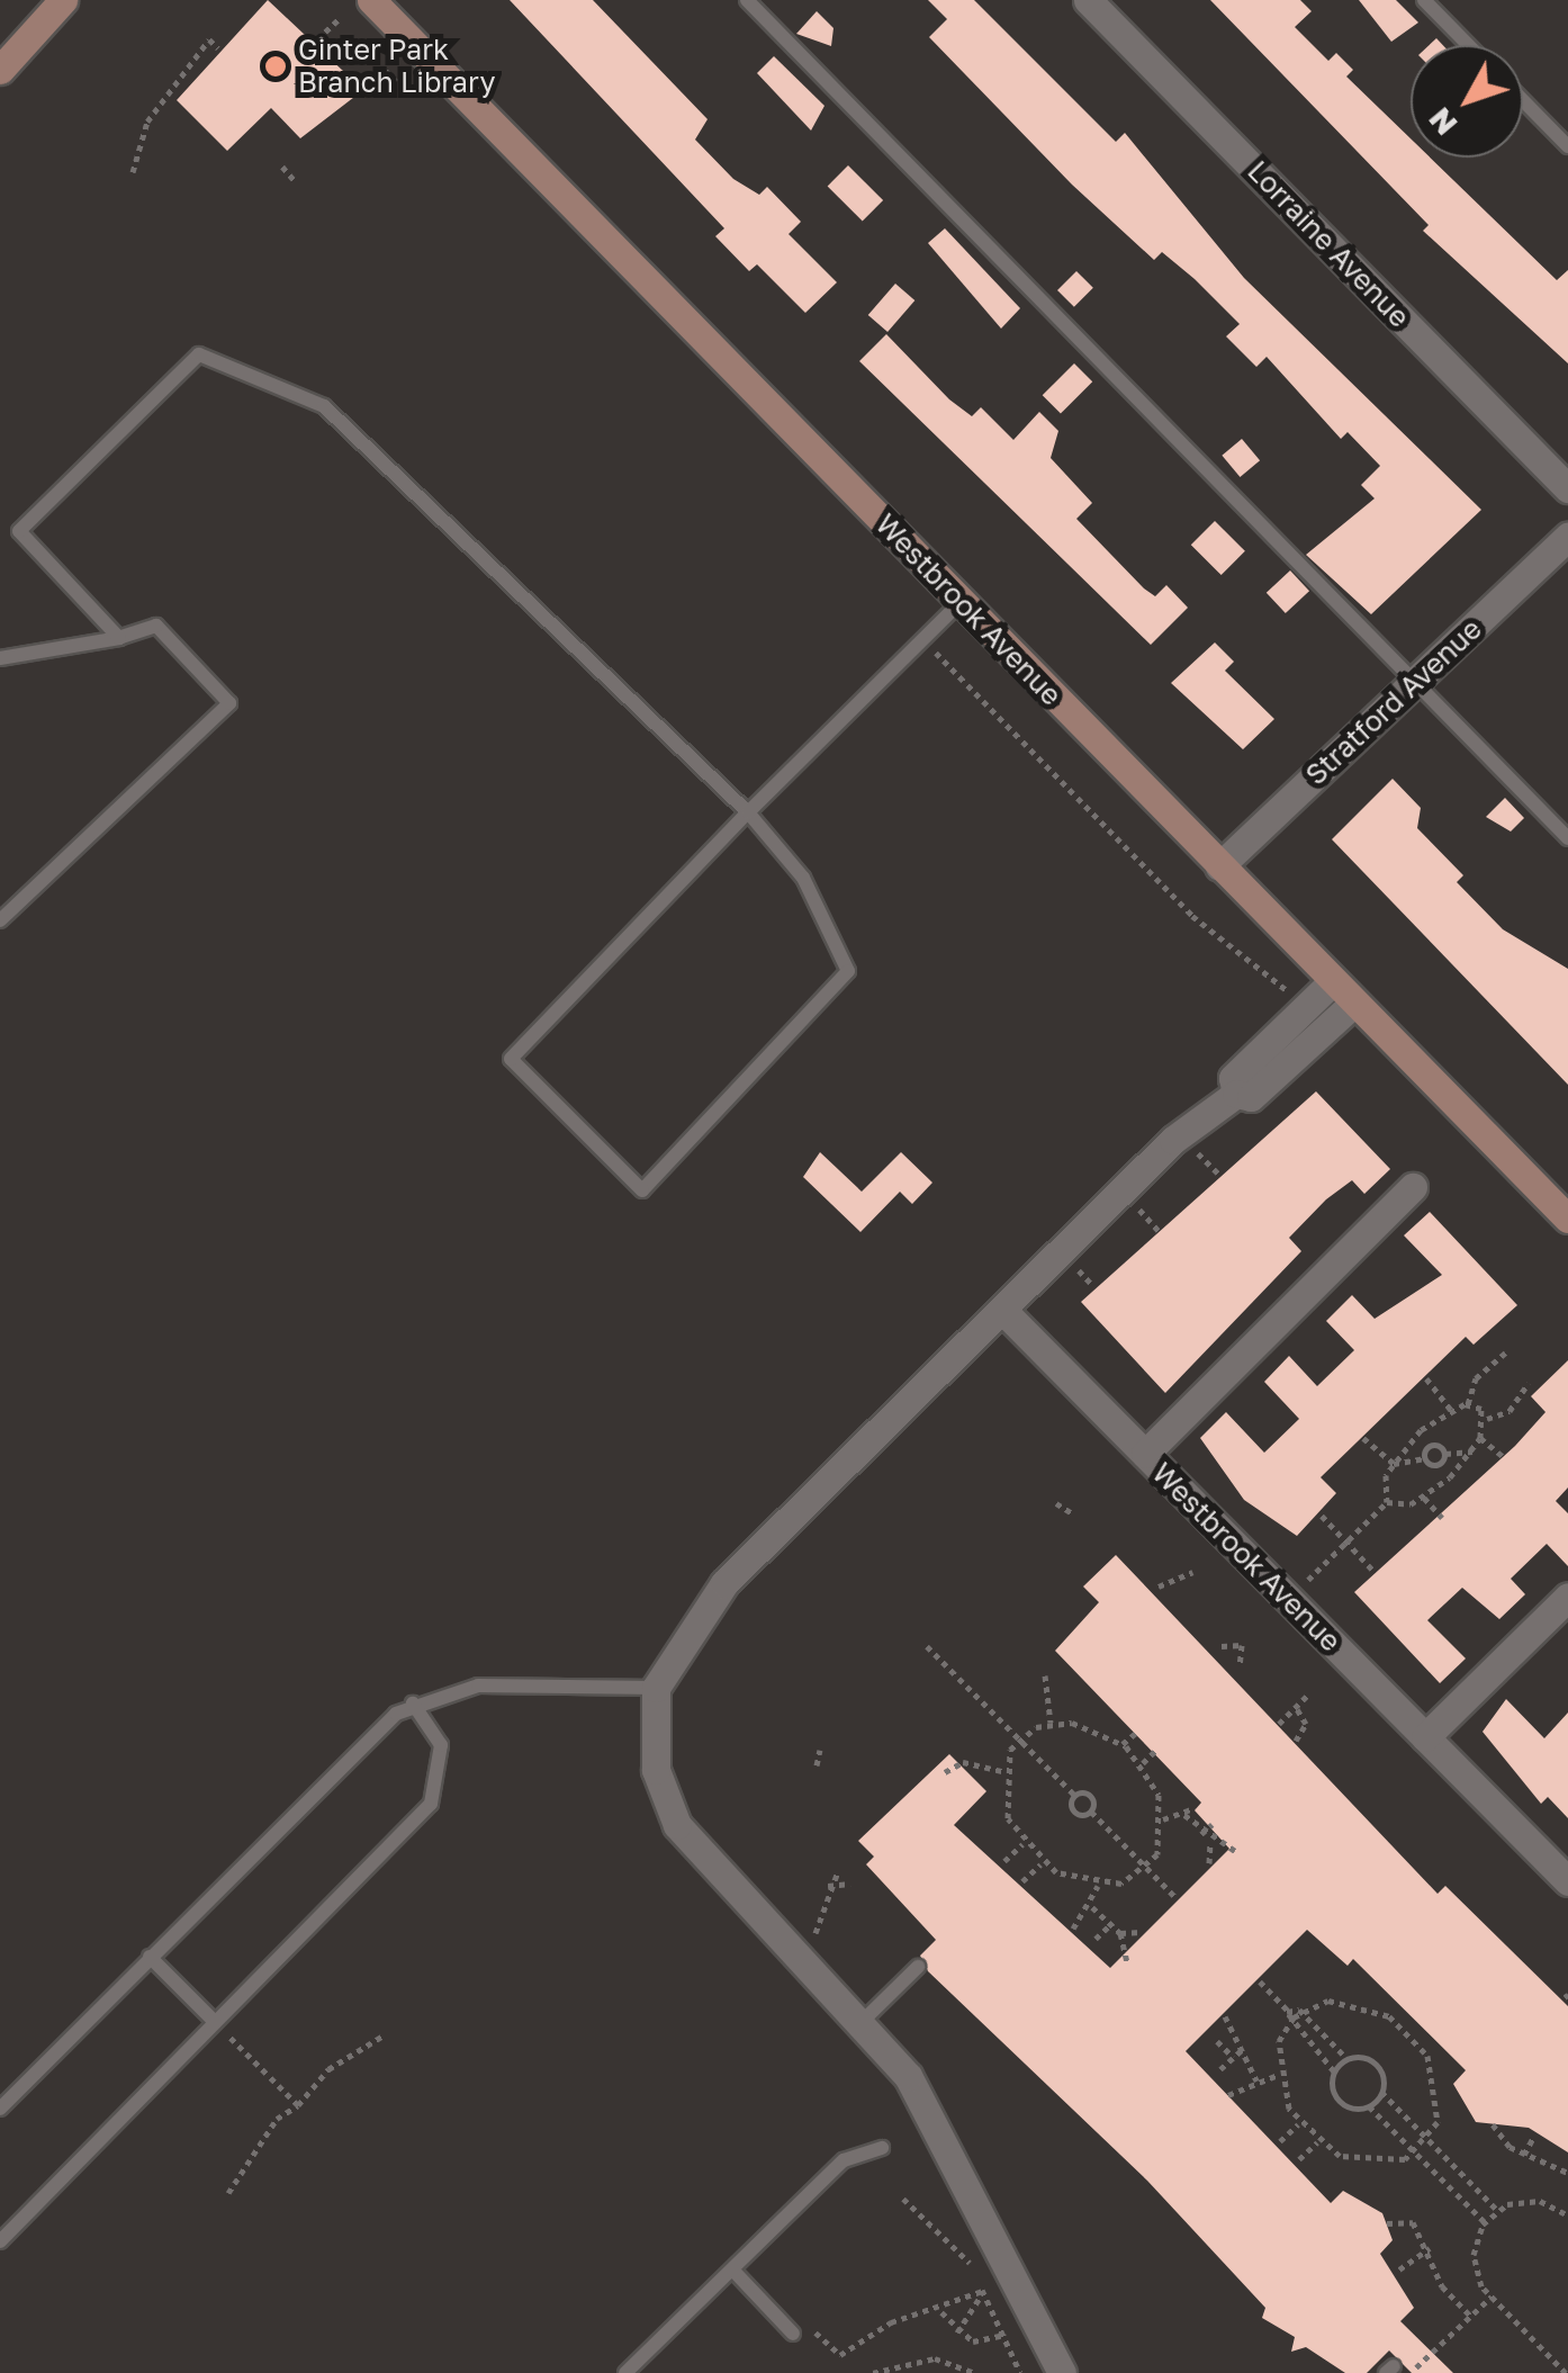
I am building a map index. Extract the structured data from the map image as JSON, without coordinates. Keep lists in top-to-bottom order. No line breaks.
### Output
{"streets":{"street":["Lorraine Avenue","Westbrook Avenue","Stratford Avenue"]},"crossings":[["Westbrook Avenue","Stratford Avenue"]],"places":["Ginter Park Branch Library"],"north":"bottom left"}
